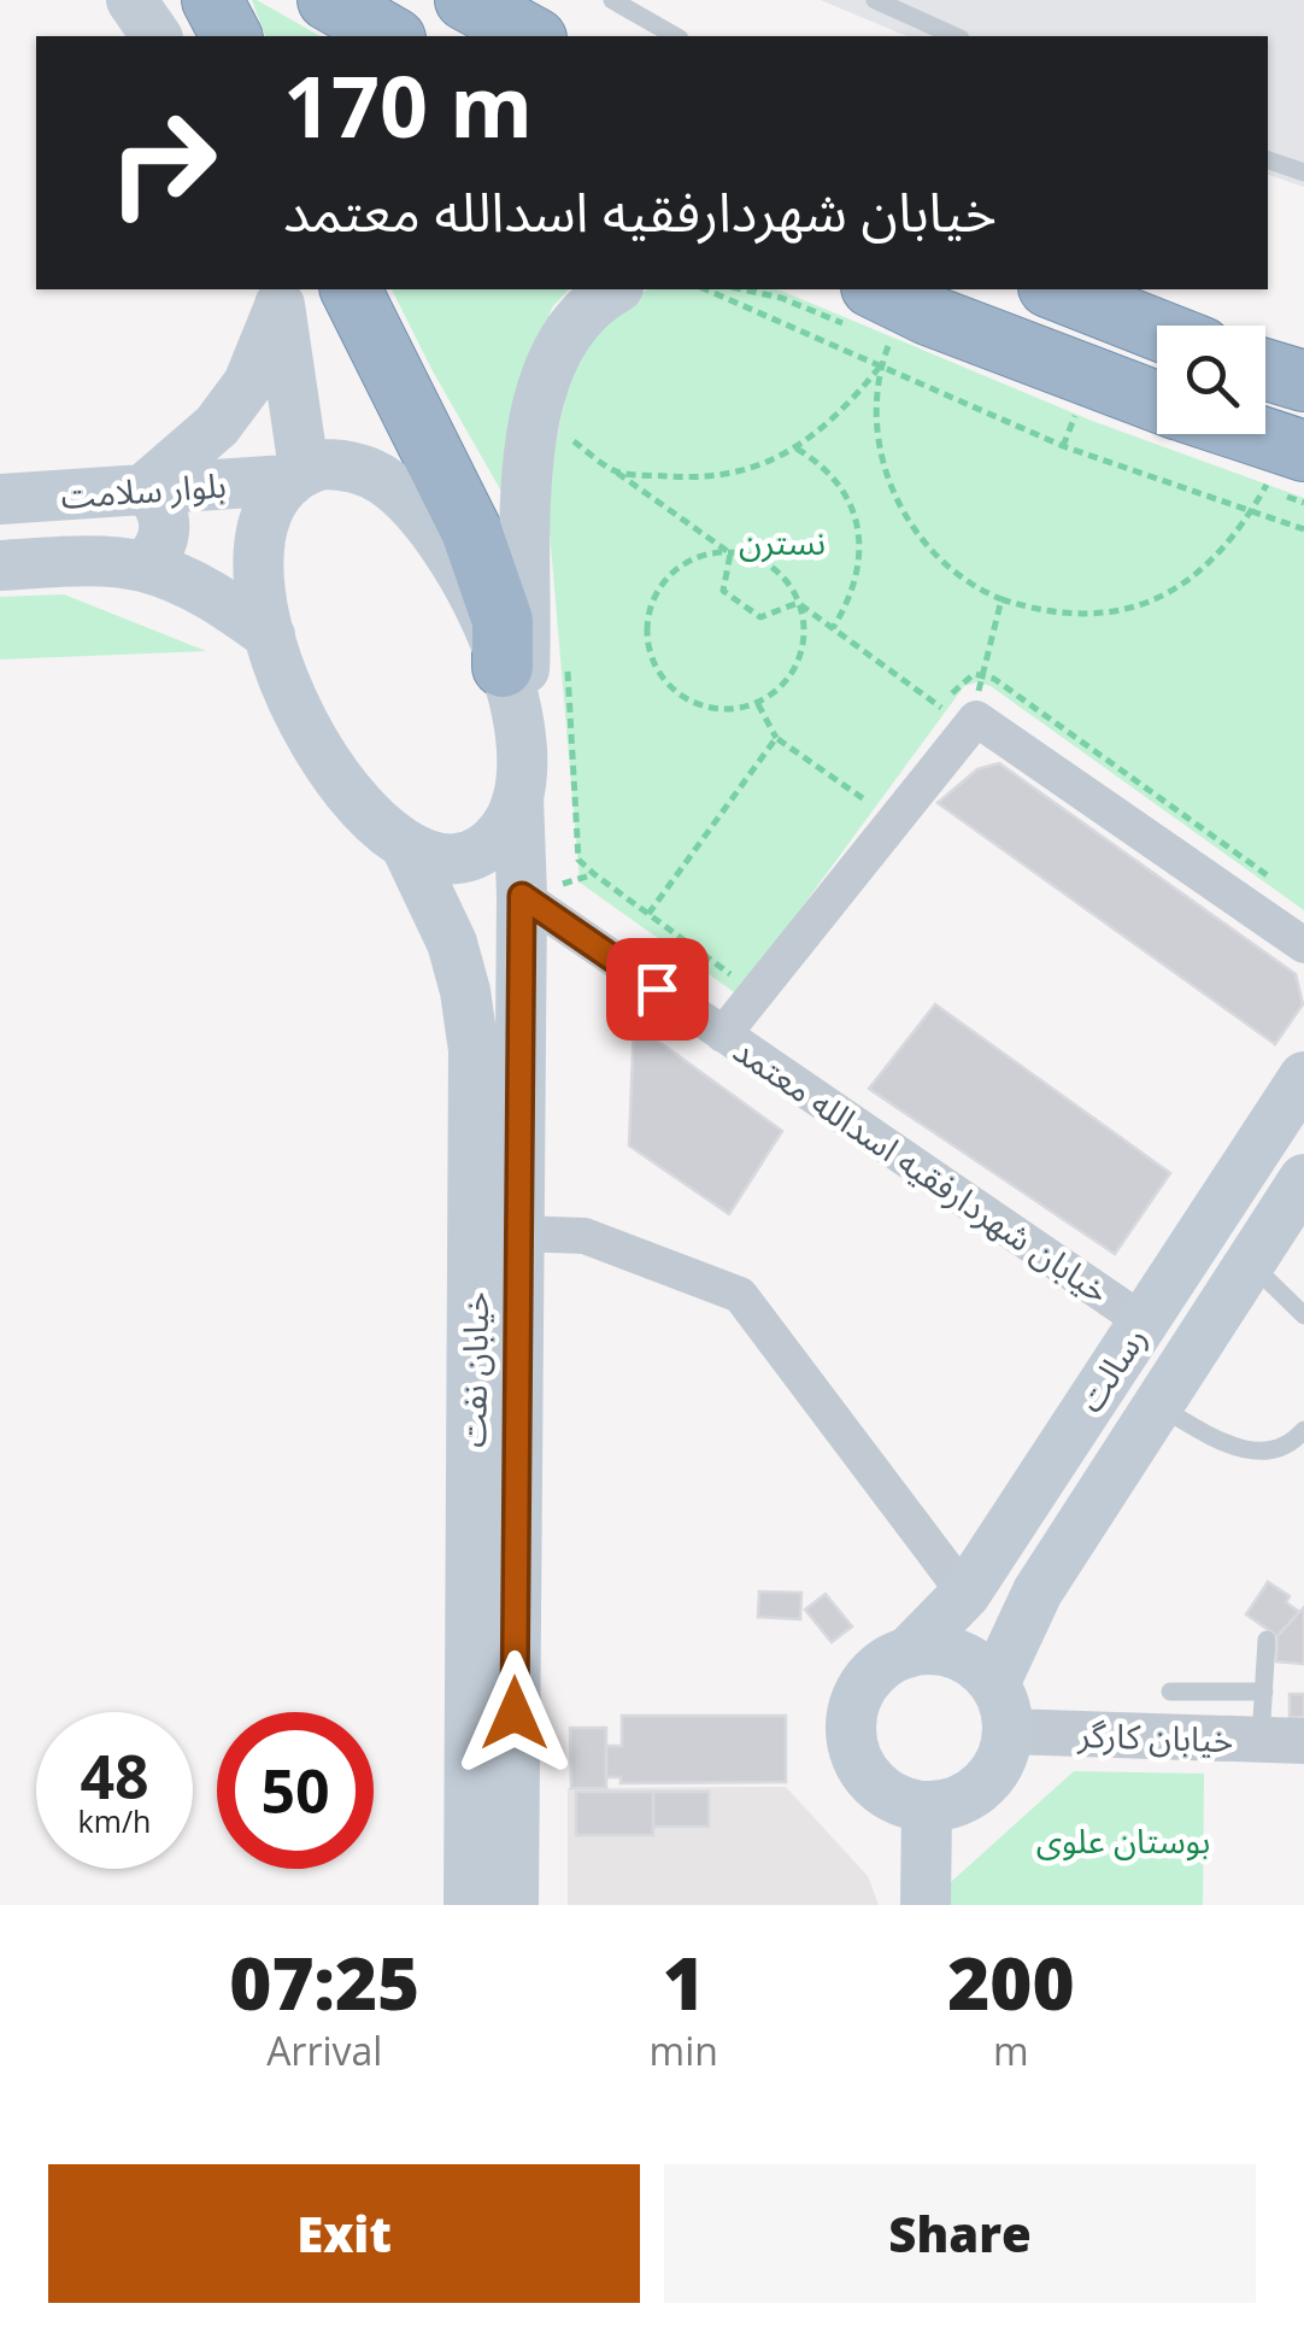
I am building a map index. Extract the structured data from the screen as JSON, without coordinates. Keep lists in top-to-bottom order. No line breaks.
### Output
{"streets":{"main road":["بلوار سلامت","رسالت","خیابان نفت"],"street":["خیابان شهردارفقیه اسدالله معتمد","خیابان کارگر"]},"crossings":[["بلوار سلامت","خیابان نفت"],["خیابان شهردارفقیه اسدالله معتمد","رسالت"],["خیابان شهردارفقیه اسدالله معتمد","خیابان نفت"],["رسالت","خیابان کارگر"]],"parks":["نسترن","بوستان علوی"],"page":{"turn":["170 m","خیابان شهردارفقیه اسدالله معتمد"],"speed":"48 km/h","limit":"50","eta":["07:25","Arrival","1","min","200","m"],"buttons":["Exit","Share"]}}
